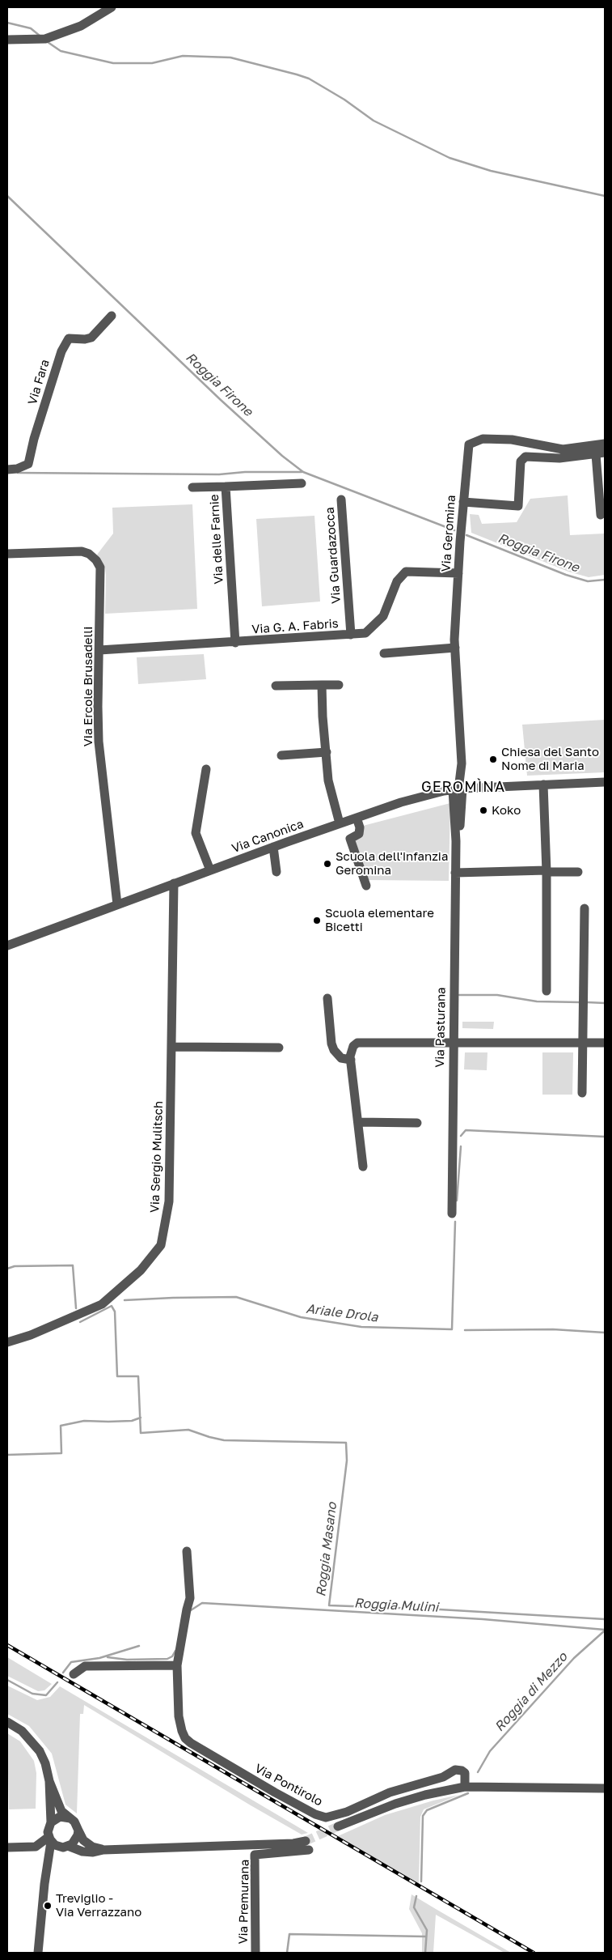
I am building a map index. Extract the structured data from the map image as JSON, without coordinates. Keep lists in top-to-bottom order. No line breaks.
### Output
{"streets":{"street":["Via Fara","Via Geromina","Via delle Farnie","Via Guardazocca","Via G. A. Fabris","Via Ercole Brusadelli","Via Canonica","Via Pasturana","Via Sergio Mulitsch","Via Pontirolo","Via Premurana"]},"crossings":[["Via Geromina","Via G. A. Fabris"],["Via Geromina","Via Canonica"],["Via Geromina","Via Pasturana"],["Via delle Farnie","Via G. A. Fabris"],["Via Guardazocca","Via G. A. Fabris"],["Via G. A. Fabris","Via Ercole Brusadelli"],["Via Ercole Brusadelli","Via Canonica"],["Via Canonica","Via Pasturana"],["Via Canonica","Via Sergio Mulitsch"]],"districts":["GEROMÌNA"],"water":["Roggia Firone","Ariale Drola","Roggia Masano","Roggia Mulini","Roggia di Mezzo"],"places":["Chiesa del Santo Nome di Maria","Koko","Scuola dell'infanzia Geromina","Scuola elementare Bicetti","Treviglio - Via Verrazzano"]}
